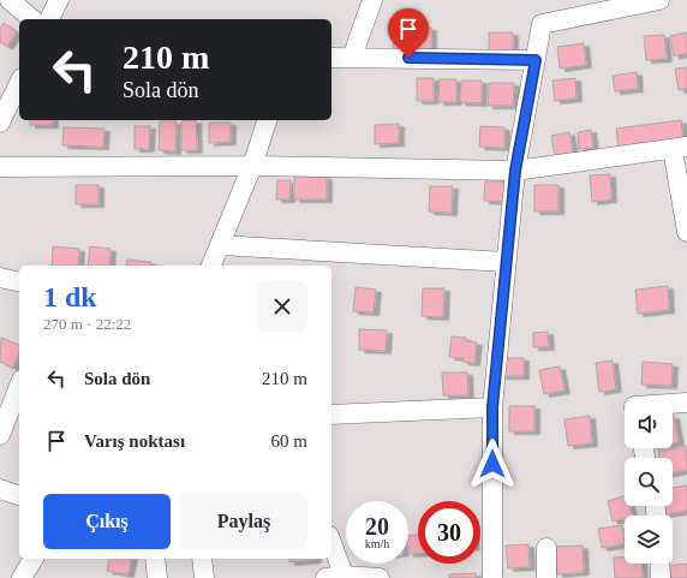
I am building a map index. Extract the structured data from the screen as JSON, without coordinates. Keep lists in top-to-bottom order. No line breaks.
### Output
{"page":{"turn":["210 m","Sola dön"],"heading":["1 dk","270 m · 22:22"],"list":[{"name":"Sola dön","value":"210 m"},{"name":"Varış noktası","value":"60 m"}],"buttons":["Çıkış","Paylaş"],"speed":"20 km/h","limit":"30"}}
